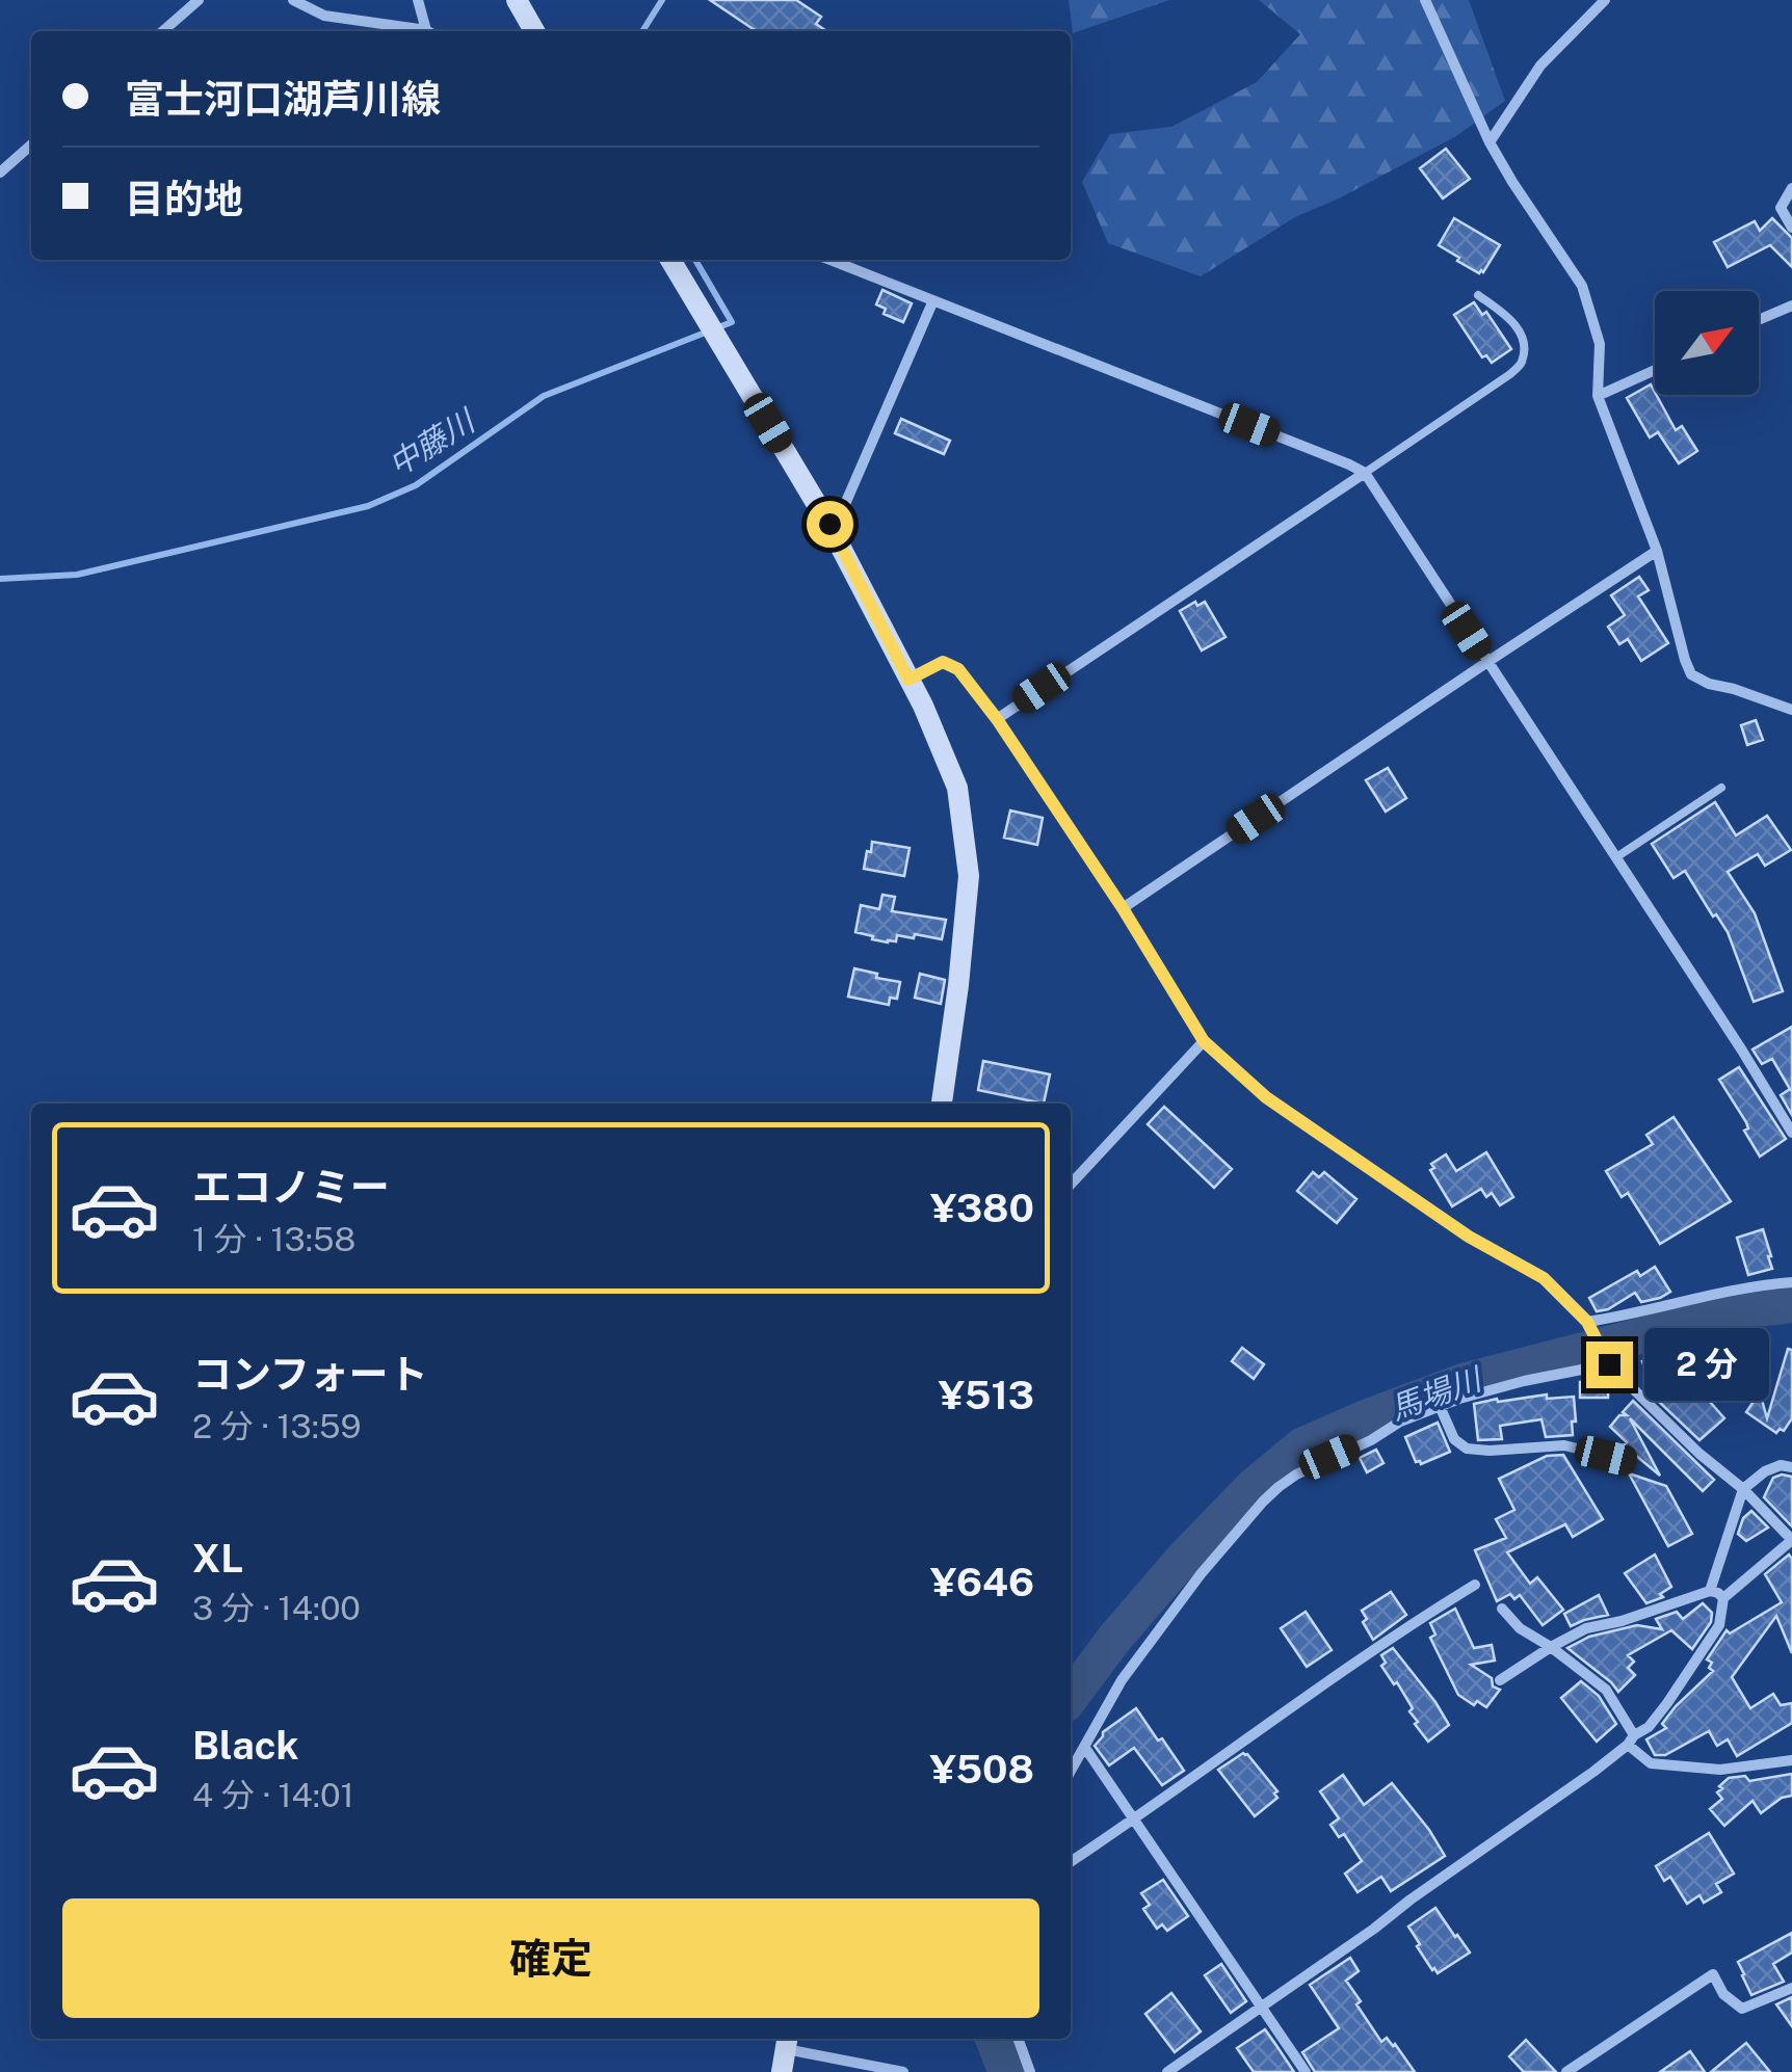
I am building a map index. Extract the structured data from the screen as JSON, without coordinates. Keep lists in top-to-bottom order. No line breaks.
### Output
{"water":["中藤川","馬場川"],"north":"top right","page":{"banner":["富士河口湖芦川線","目的地"],"list":[{"name":"エコノミー","note":"1 分 · 13:58","value":"¥380"},{"name":"コンフォート","note":"2 分 · 13:59","value":"¥513"},{"name":"XL","note":"3 分 · 14:00","value":"¥646"},{"name":"Black","note":"4 分 · 14:01","value":"¥508"}],"bubble":"2 分","buttons":"確定"}}
